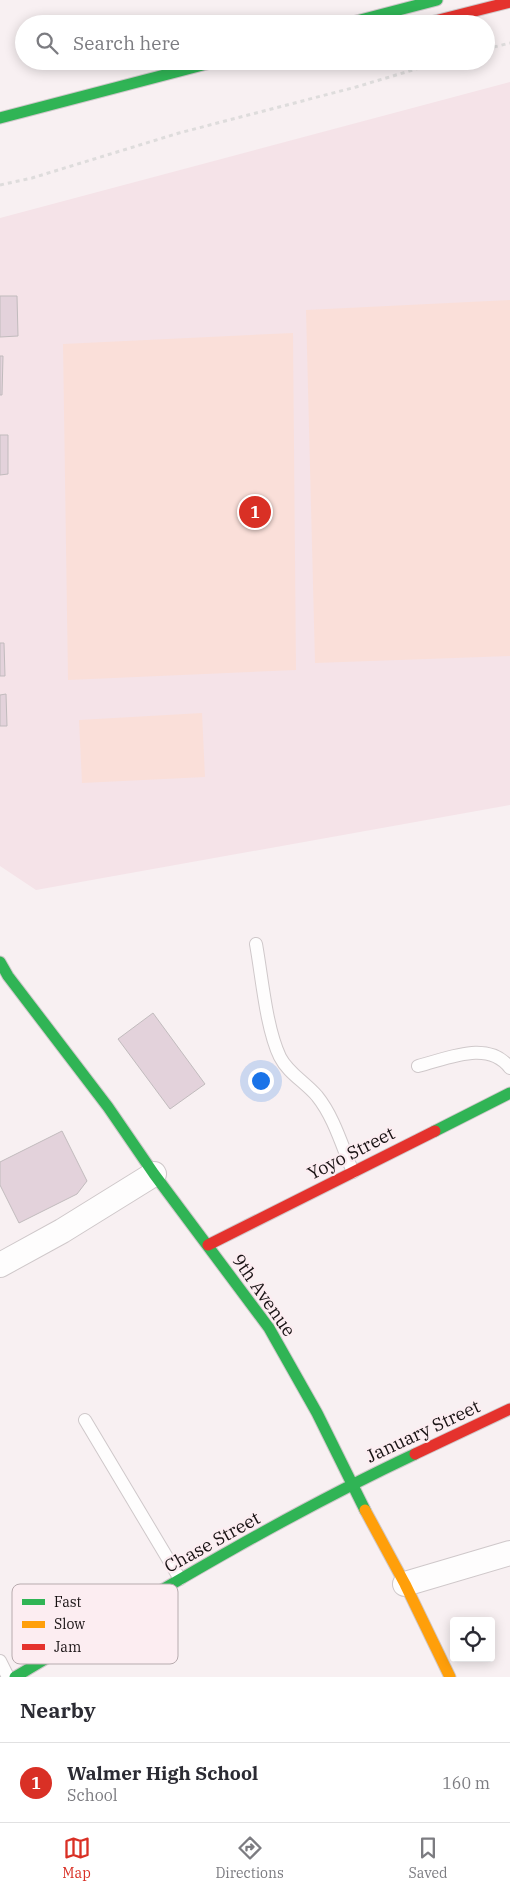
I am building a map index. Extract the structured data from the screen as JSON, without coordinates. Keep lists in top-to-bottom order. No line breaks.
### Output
{"streets":{"street":["Yoyo Street","9th Avenue","January Street","Chase Street"]},"crossings":[["Yoyo Street","9th Avenue"],["9th Avenue","January Street"],["9th Avenue","Chase Street"],["January Street","Chase Street"]],"legend":["Fast","Slow","Jam"],"page":{"search":"Search here","pins":"1","heading":"Nearby","list":[{"mark":"1","name":"Walmer High School","note":"School","value":"160 m"}],"nav":["Map","Directions","Saved"]}}
